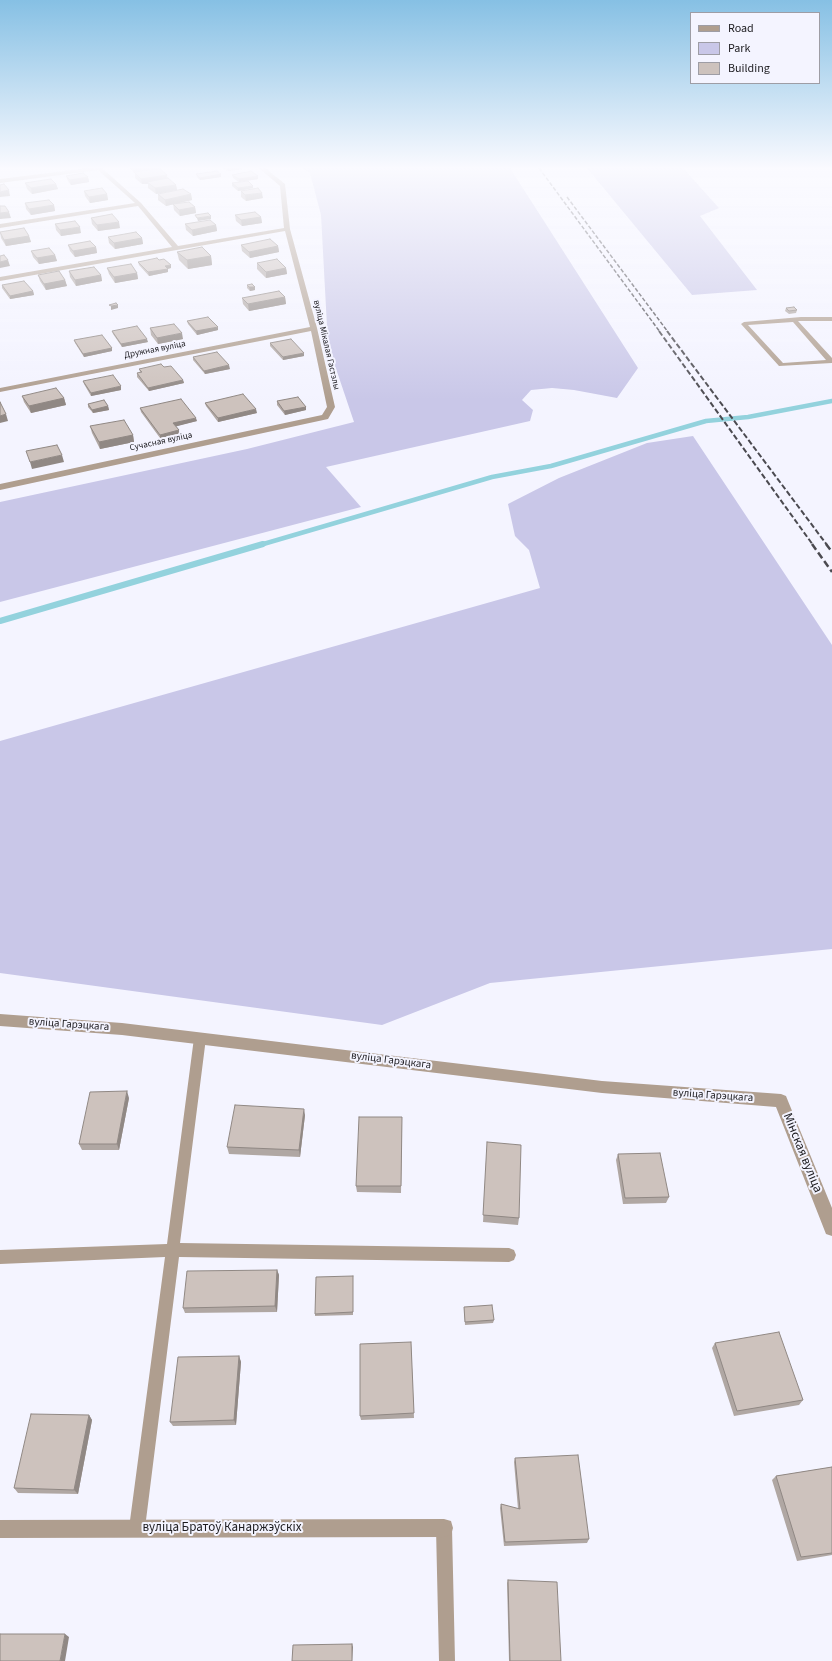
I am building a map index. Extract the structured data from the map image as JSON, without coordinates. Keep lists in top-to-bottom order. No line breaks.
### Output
{"streets":{"street":["вуліца Мікалая Гастэлы","Дружная вуліца","Сучасная вуліца","вуліца Гарэцкага","Мінская вуліца","вуліца Братоў Канаржэўскіх"]},"crossings":[["вуліца Мікалая Гастэлы","Дружная вуліца"],["вуліца Мікалая Гастэлы","Сучасная вуліца"],["вуліца Гарэцкага","Мінская вуліца"]],"legend":["Road","Park","Building"]}
